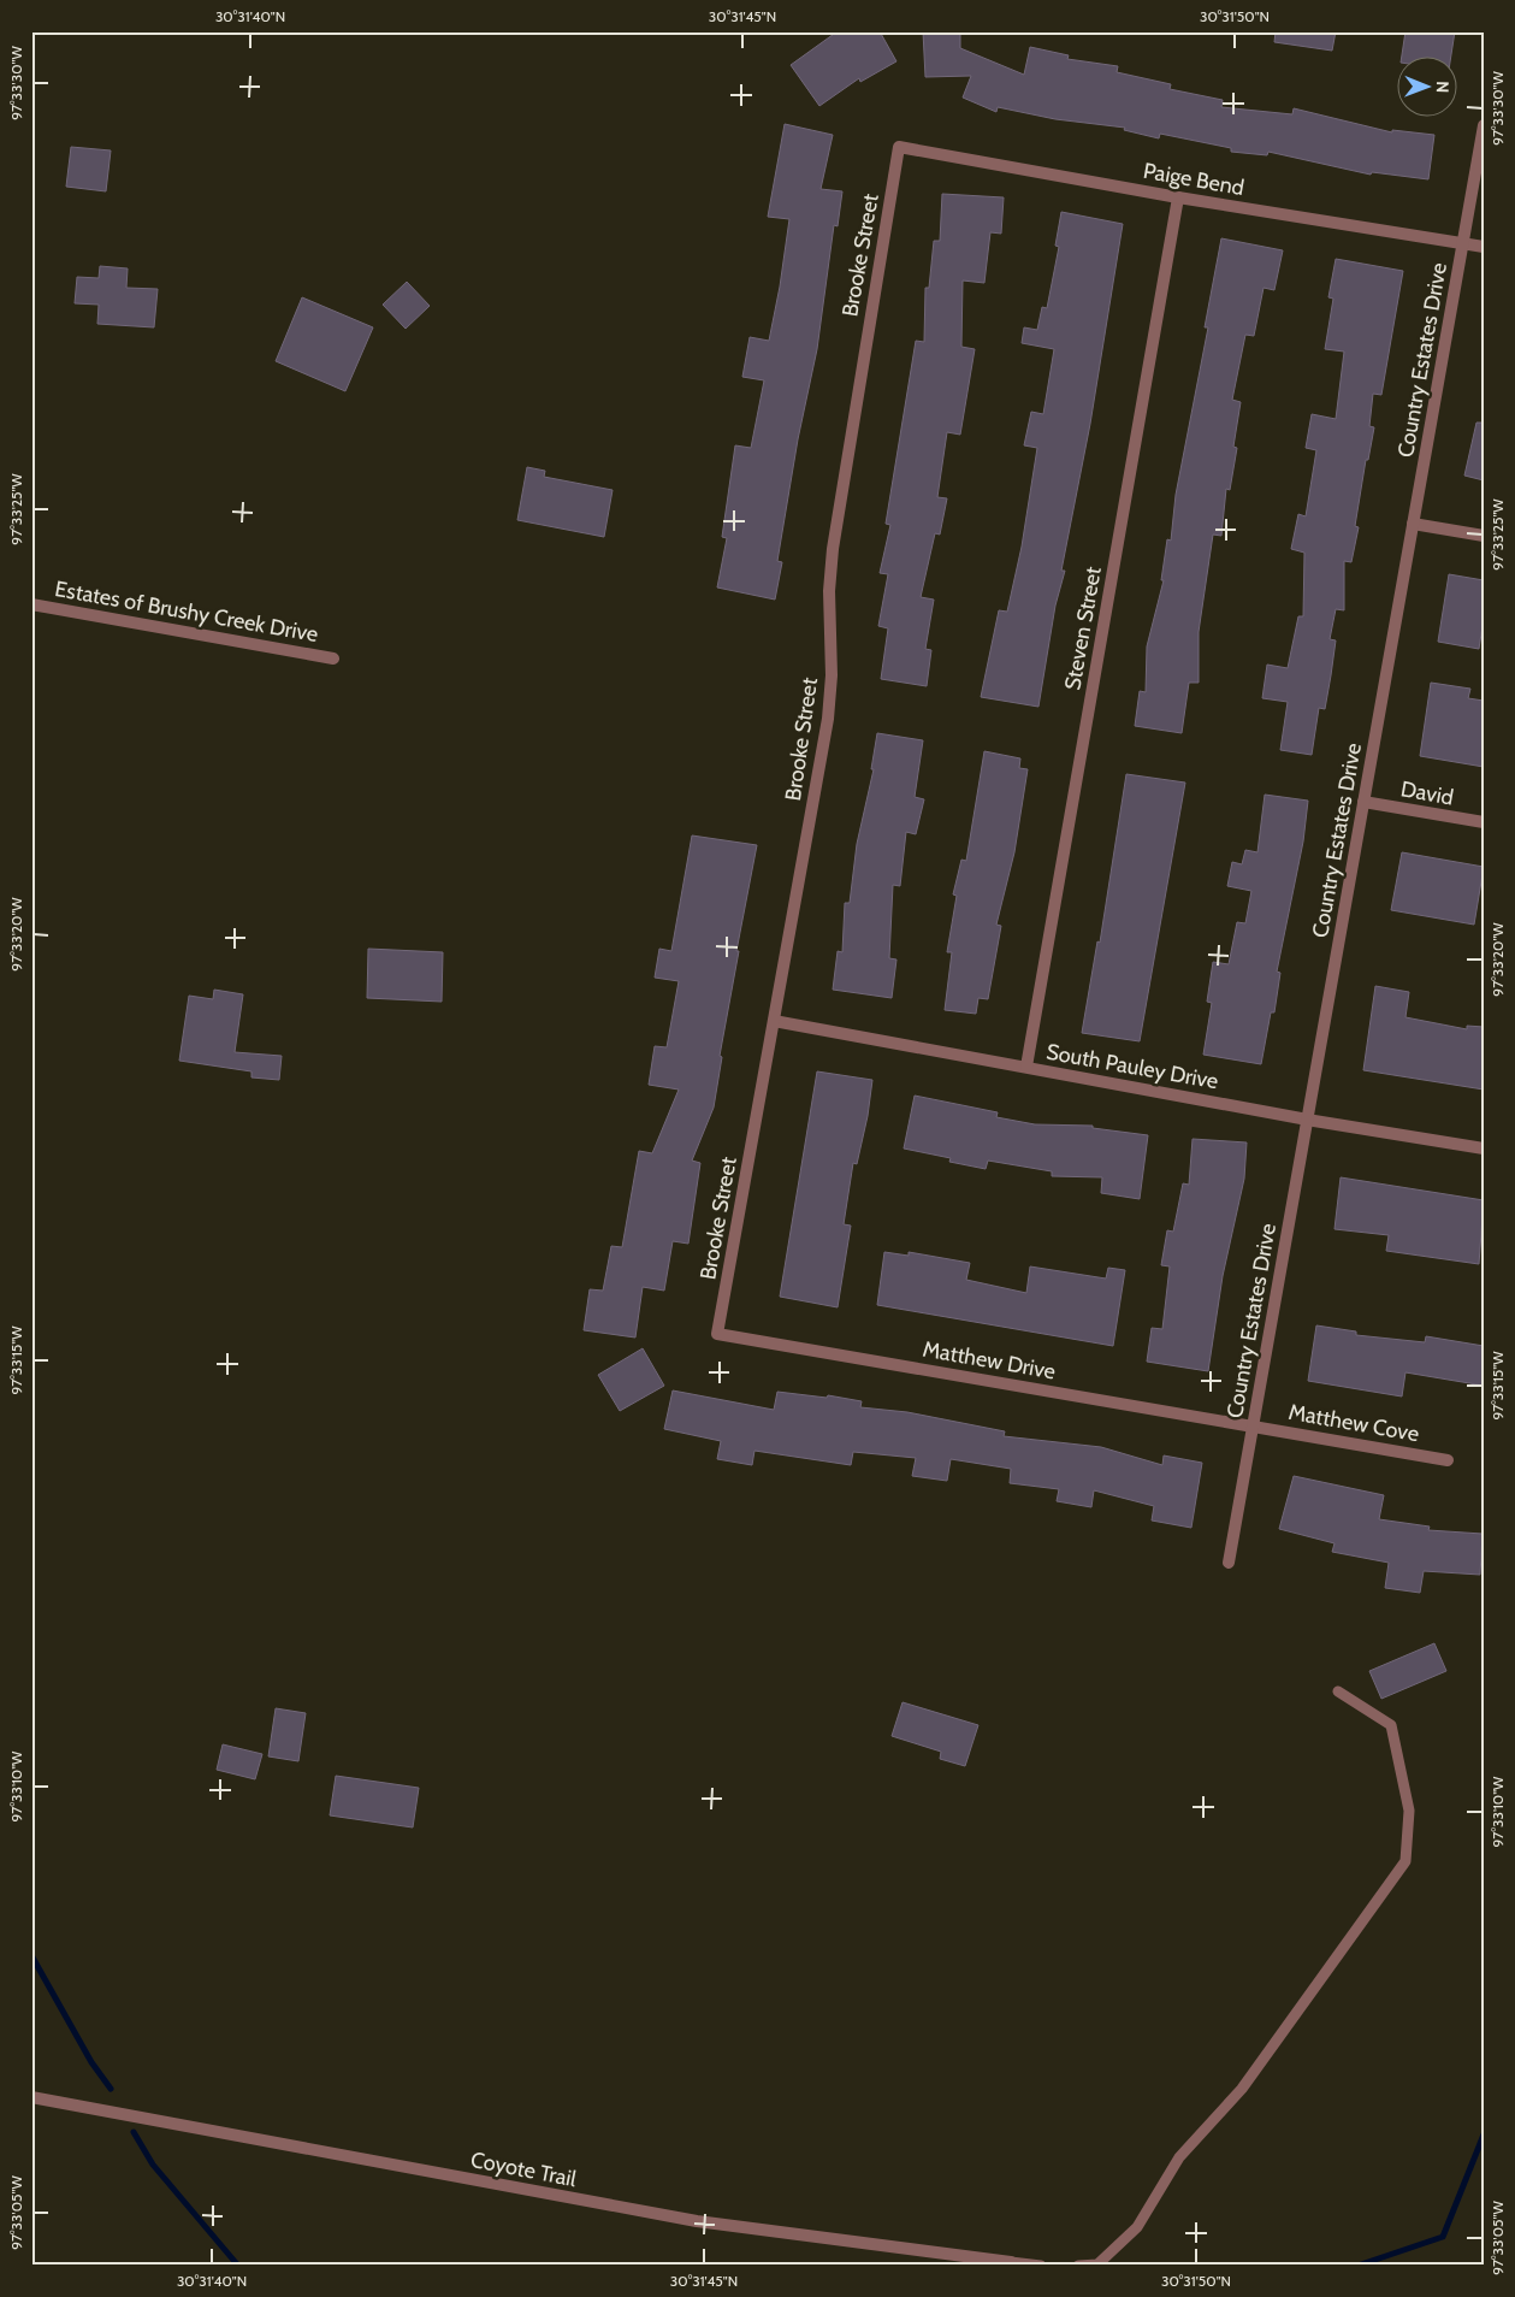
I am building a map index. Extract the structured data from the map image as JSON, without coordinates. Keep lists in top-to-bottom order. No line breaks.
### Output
{"streets":{"street":["Paige Bend","Brooke Street","Country Estates Drive","Estates of Brushy Creek Drive","Steven Street","David","South Pauley Drive","Matthew Drive","Matthew Cove","Coyote Trail"]},"crossings":[["Paige Bend","Brooke Street"],["Paige Bend","Country Estates Drive"],["Paige Bend","Steven Street"],["Brooke Street","South Pauley Drive"],["Brooke Street","Matthew Drive"],["Country Estates Drive","David"],["Country Estates Drive","South Pauley Drive"],["Country Estates Drive","Matthew Drive"],["Country Estates Drive","Matthew Cove"],["Steven Street","South Pauley Drive"],["Matthew Drive","Matthew Cove"]],"north":"right","coordinates":["30°31'40\"N","30°31'45\"N","30°31'50\"N","97°33'30\"W","97°33'25\"W","97°33'20\"W","97°33'15\"W","97°33'10\"W","97°33'05\"W"]}
